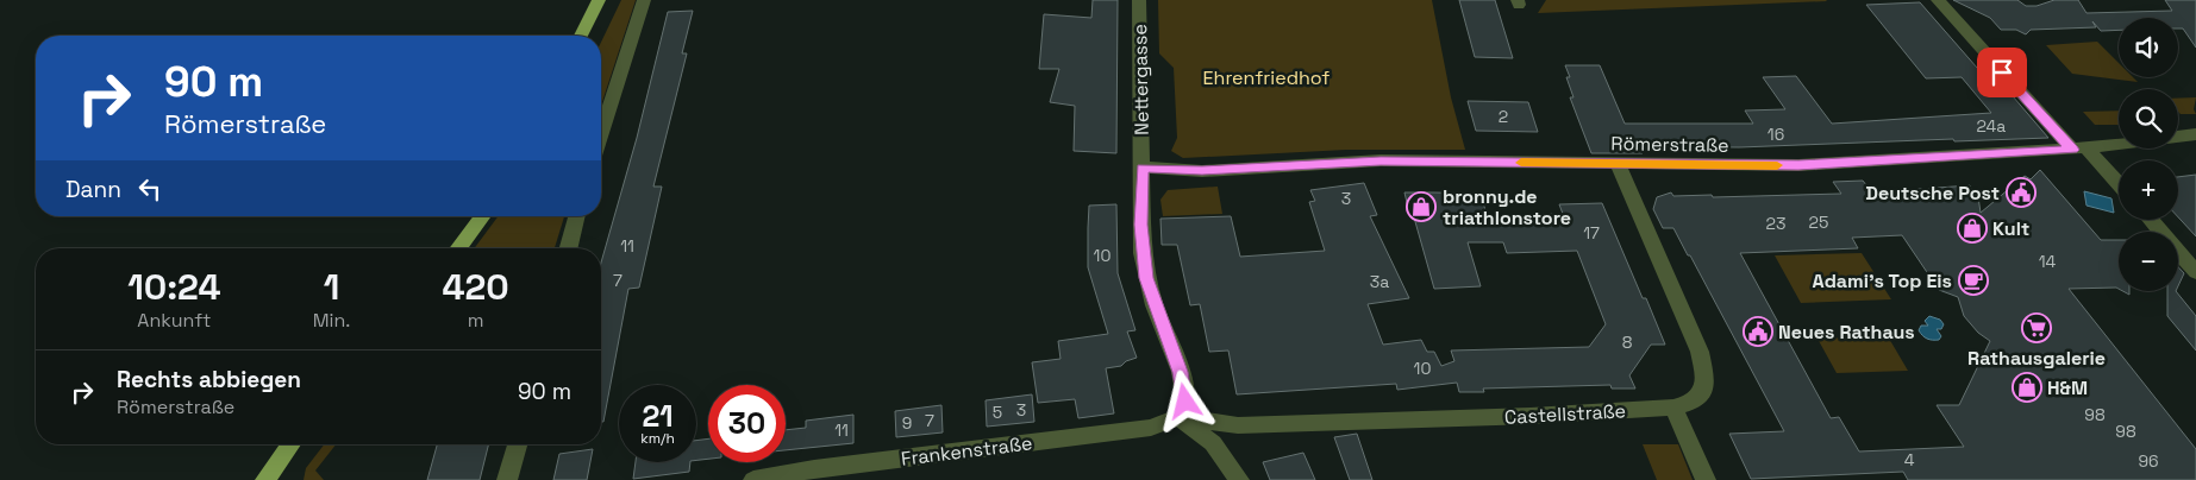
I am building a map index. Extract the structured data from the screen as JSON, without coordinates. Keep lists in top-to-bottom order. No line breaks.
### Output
{"streets":{"street":["Nettergasse","Römerstraße","Castellstraße","Frankenstraße"]},"crossings":[["Nettergasse","Römerstraße"],["Nettergasse","Castellstraße"],["Nettergasse","Frankenstraße"],["Römerstraße","Castellstraße"],["Castellstraße","Frankenstraße"]],"parks":["Ehrenfriedhof"],"places":{"public building":["Deutsche Post","Neues Rathaus"],"shop":["bronny.de triathlonstore","Kult","H&M"],"cafe":["Adami's Top Eis"],"supermarket":["Rathausgalerie"]},"house_numbers":["2","24a","16","3","25","23","17","11","10","14","7","3a","8","10","3","5","98","7","9","11","98","4","96"],"page":{"map_buttons":["+","−"],"turn":["90 m","Römerstraße"],"then":"Dann","eta":["10:24","Ankunft","1","Min.","420","m"],"list":[{"name":"Rechts abbiegen","note":"Römerstraße","value":"90 m"}],"speed":"21 km/h","limit":"30"}}
